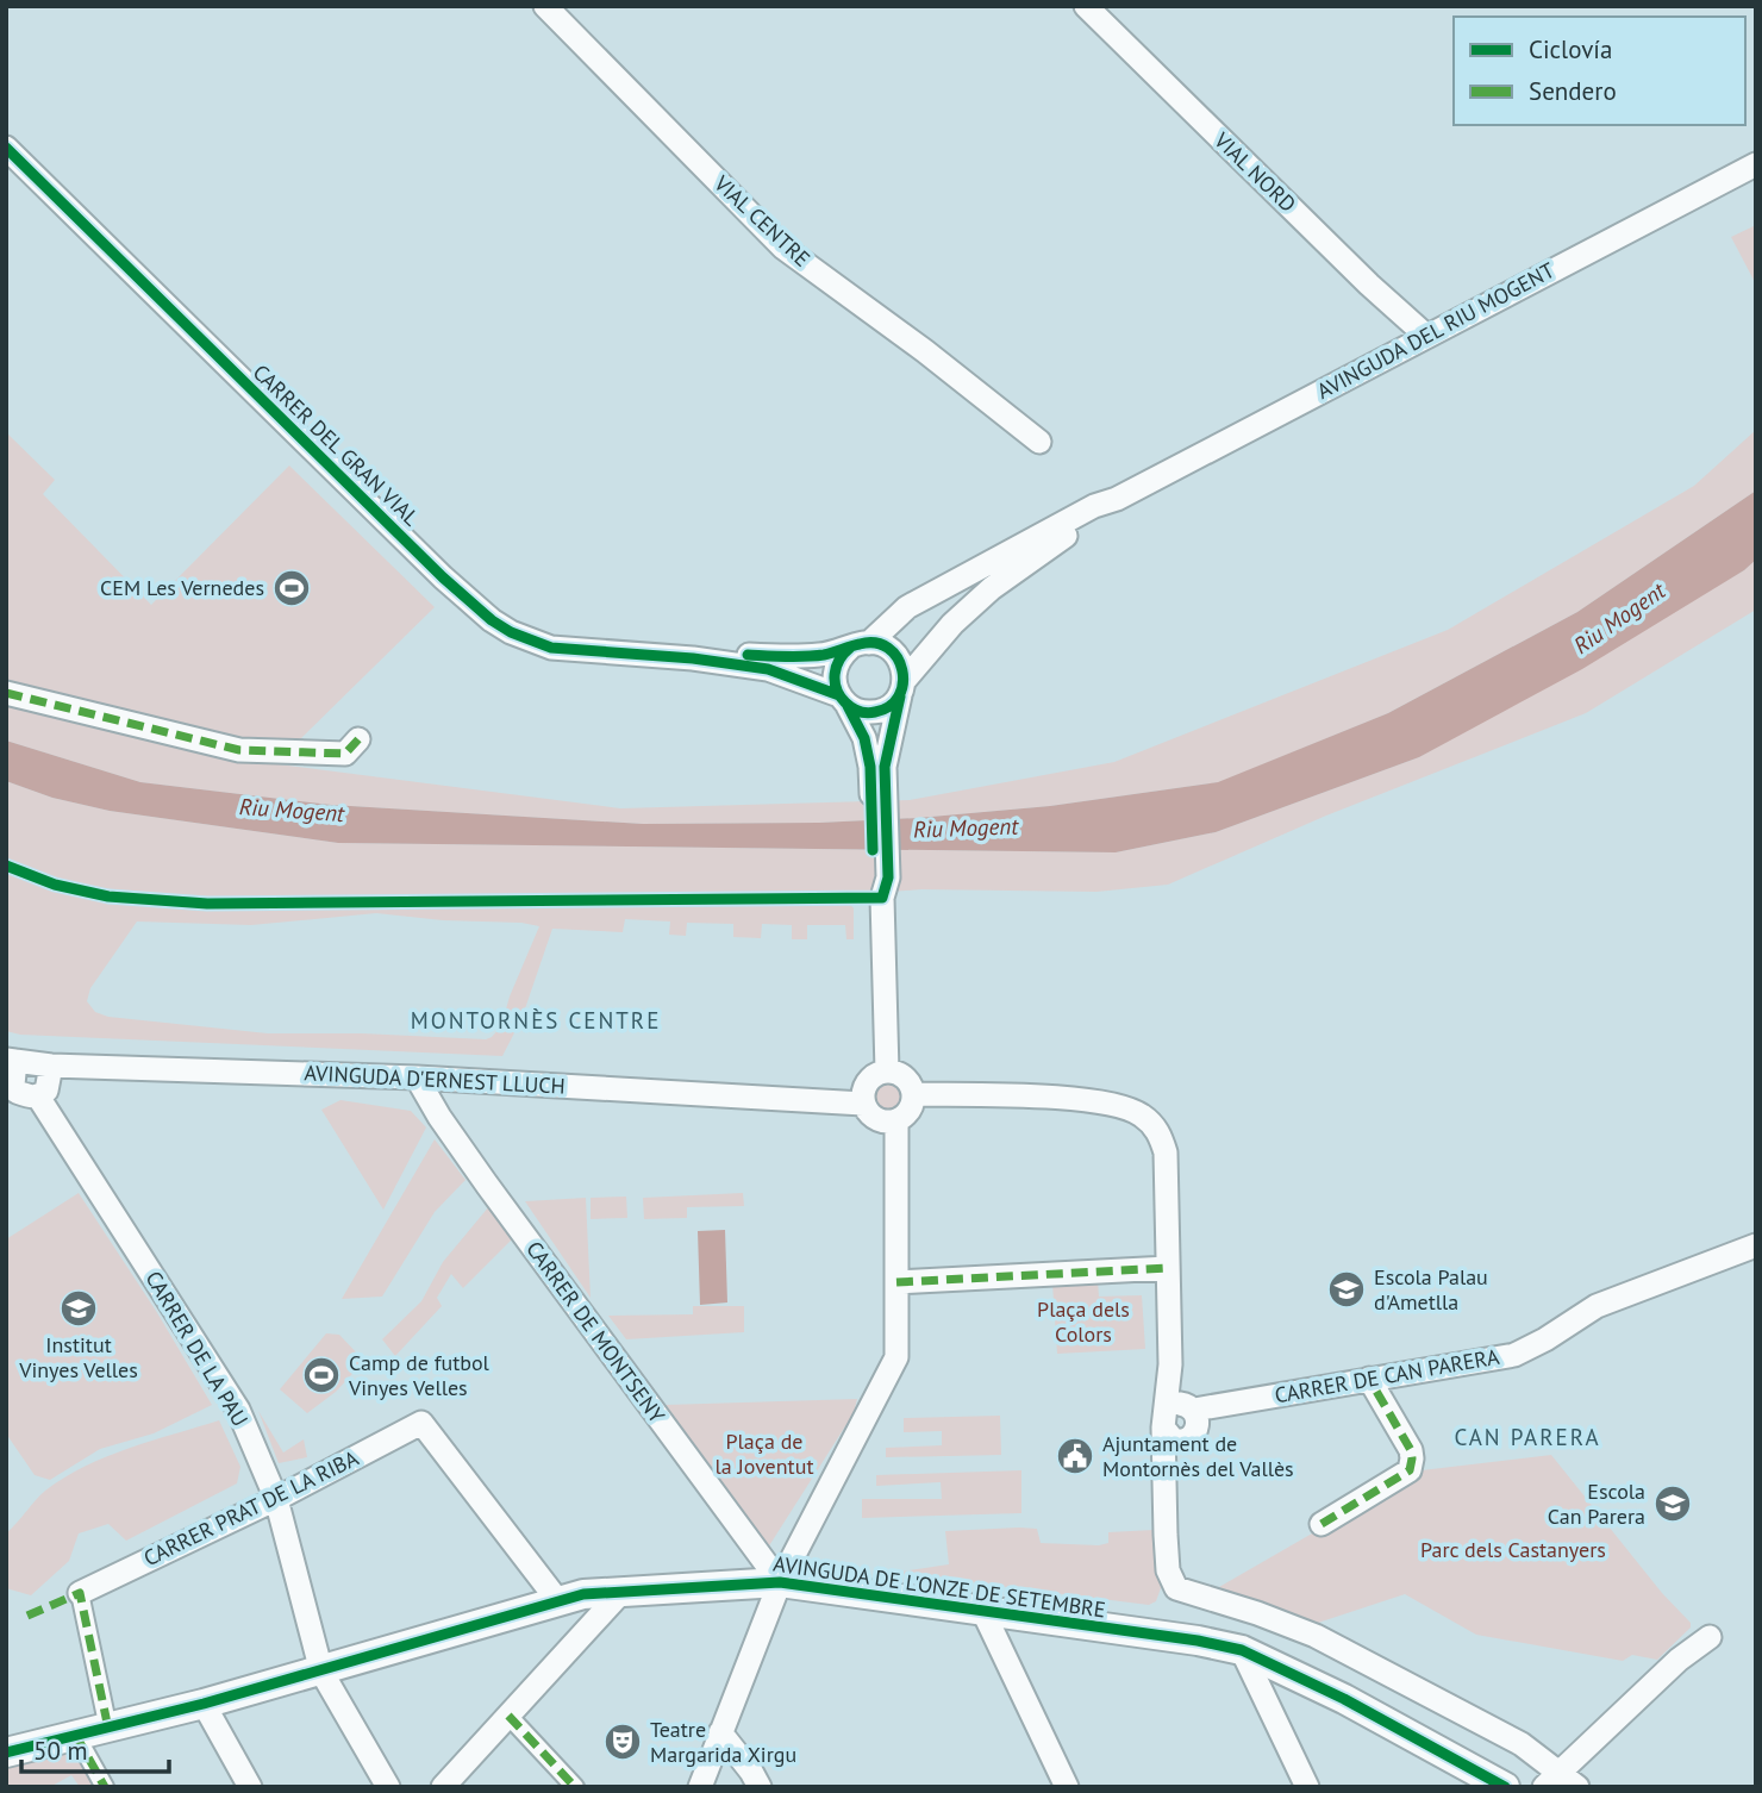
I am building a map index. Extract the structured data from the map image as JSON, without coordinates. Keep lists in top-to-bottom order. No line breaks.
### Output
{"streets":{"street":["VIAL NORD","VIAL CENTRE","AVINGUDA DEL RIU MOGENT","CARRER DEL GRAN VIAL","AVINGUDA D'ERNEST LLUCH","CARRER DE MONTSENY","CARRER DE LA PAU","CARRER DE CAN PARERA","CARRER PRAT DE LA RIBA","AVINGUDA DE L'ONZE DE SETEMBRE"]},"crossings":[["VIAL NORD","AVINGUDA DEL RIU MOGENT"],["AVINGUDA DEL RIU MOGENT","CARRER DEL GRAN VIAL"],["AVINGUDA D'ERNEST LLUCH","CARRER DE MONTSENY"],["CARRER DE MONTSENY","AVINGUDA DE L'ONZE DE SETEMBRE"],["CARRER DE LA PAU","CARRER PRAT DE LA RIBA"],["CARRER DE LA PAU","AVINGUDA DE L'ONZE DE SETEMBRE"],["CARRER PRAT DE LA RIBA","AVINGUDA DE L'ONZE DE SETEMBRE"]],"districts":["MONTORNÈS CENTRE","CAN PARERA"],"water":["Riu Mogent"],"parks":["Plaça dels Colors","Plaça de la Joventut","Parc dels Castanyers"],"places":{"sports":["CEM Les Vernedes","Camp de futbol Vinyes Velles"],"school or university":["Escola Palau d'Ametlla","Institut Vinyes Velles","Escola Can Parera"],"public building":["Ajuntament de Montornès del Vallès"],"theatre":["Teatre Margarida Xirgu"]},"legend":["Ciclovía","Sendero"],"scale_bar":"50 m"}
